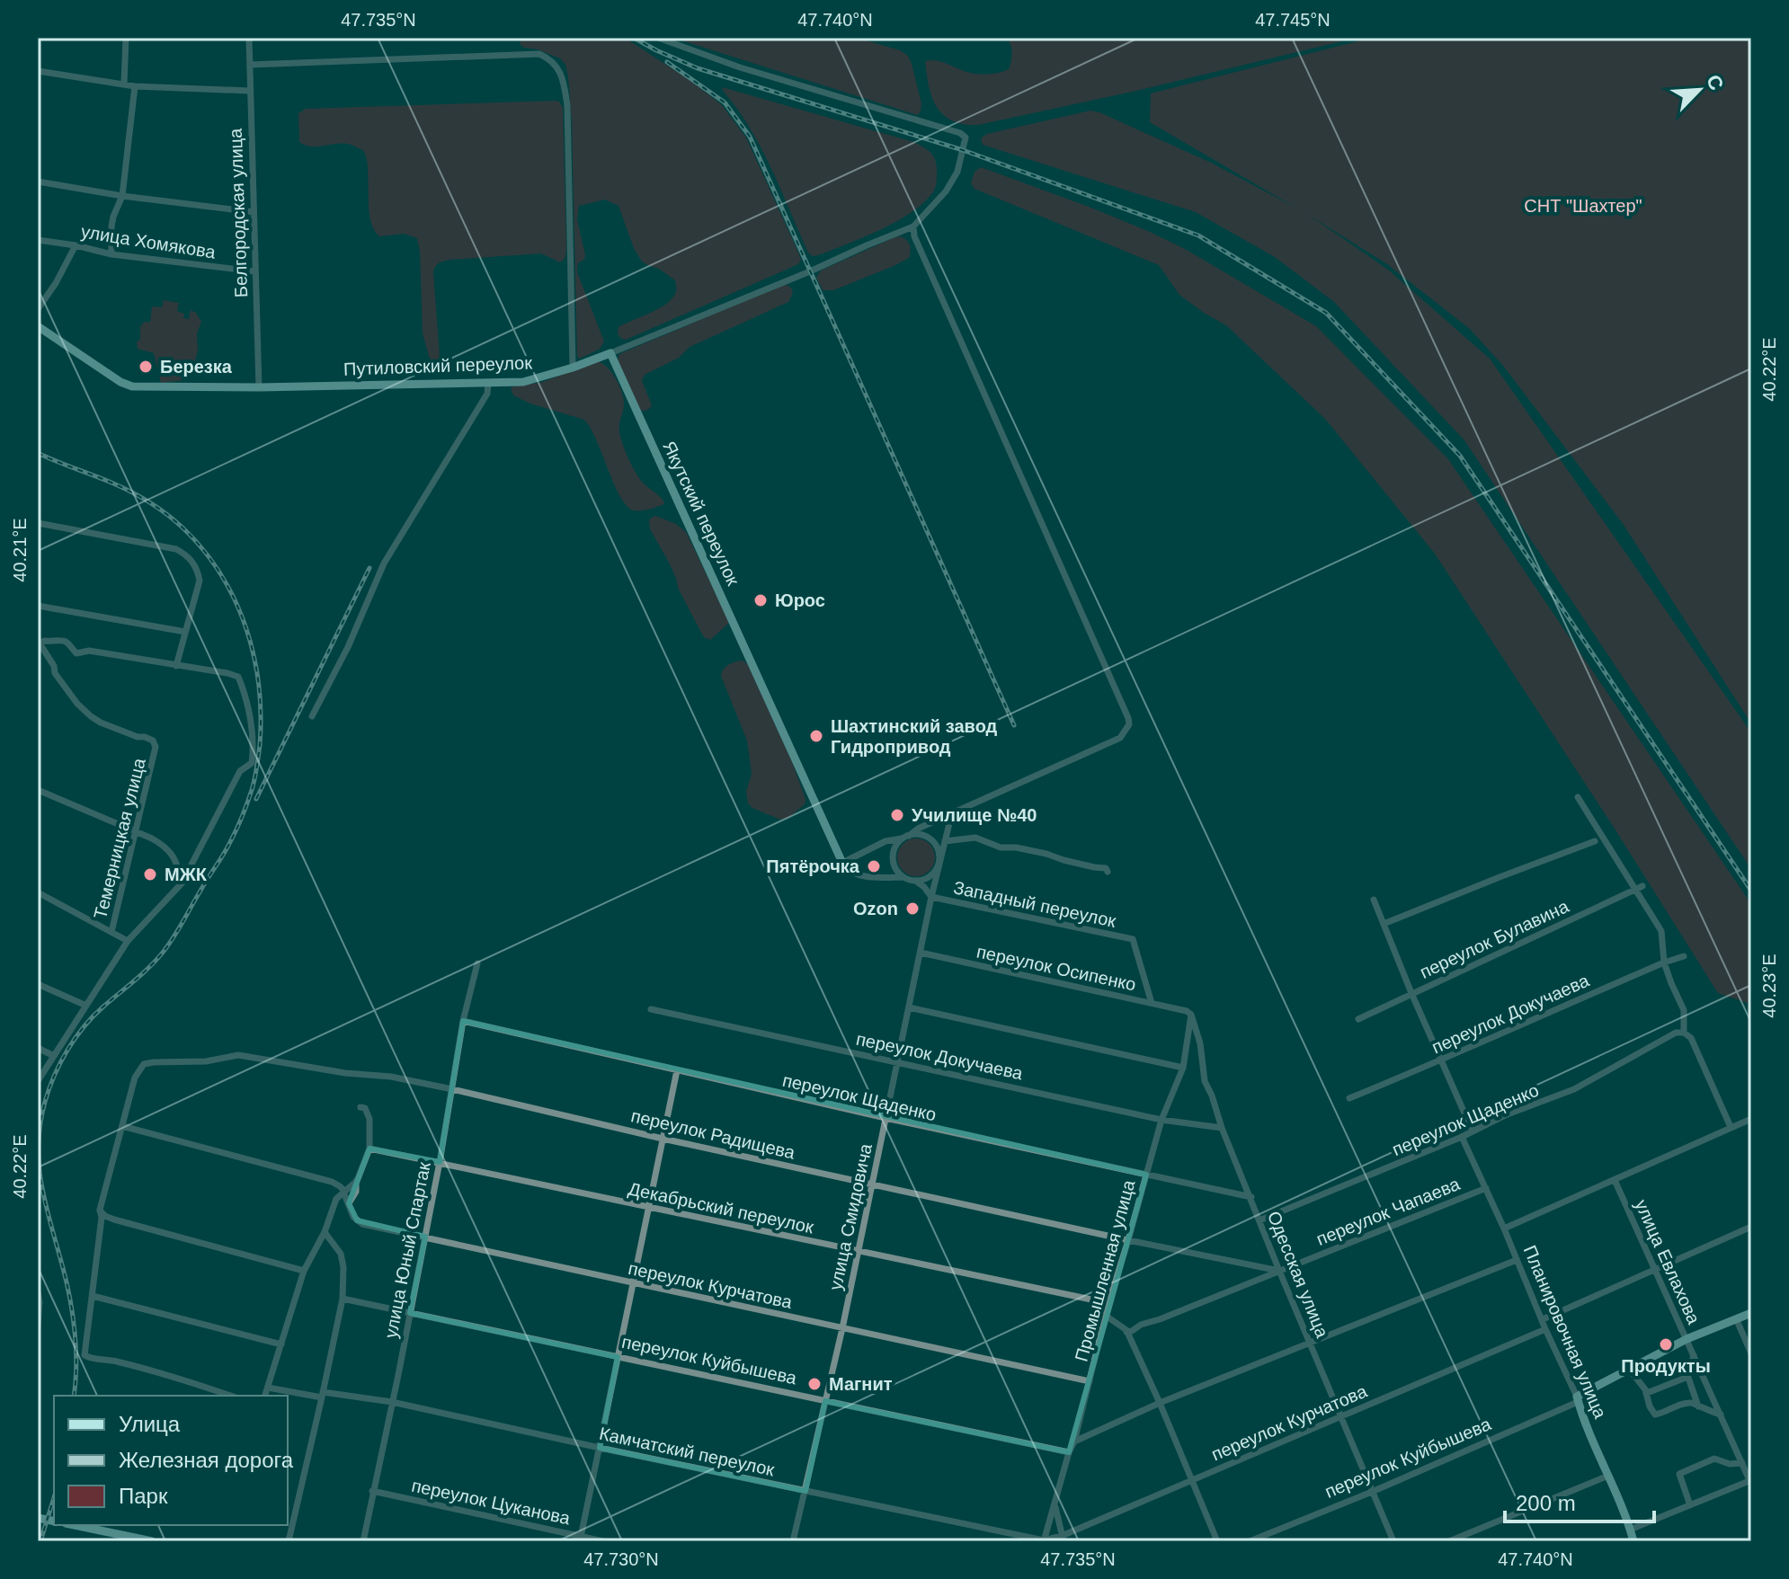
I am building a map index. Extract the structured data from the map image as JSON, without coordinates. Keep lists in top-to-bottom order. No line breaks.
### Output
{"streets":{"main road":["Путиловский переулок","Якутский переулок","Планировочная улица","переулок Куйбышева"],"street":["Белгородская улица","улица Хомякова","Темерницкая улица","Западный переулок","переулок Булавина","переулок Осипенко","переулок Докучаева","переулок Щаденко","переулок Радищева","Декабрьский переулок","переулок Чапаева","улица Смидовича","улица Юный Спартак","улица Евлахова","Промышленная улица","Одесская улица","переулок Курчатова","Камчатский переулок","переулок Цуканова"]},"crossings":[["Белгородская улица","улица Хомякова"],["Белгородская улица","Путиловский переулок"],["Путиловский переулок","Якутский переулок"],["Западный переулок","переулок Осипенко"],["Западный переулок","улица Смидовича"],["переулок Осипенко","улица Смидовича"],["переулок Осипенко","Промышленная улица"],["переулок Осипенко","Одесская улица"],["переулок Докучаева","улица Смидовича"],["переулок Докучаева","Промышленная улица"],["переулок Докучаева","Одесская улица"],["переулок Щаденко","улица Смидовича"],["переулок Щаденко","улица Юный Спартак"],["переулок Щаденко","Промышленная улица"],["переулок Щаденко","Одесская улица"],["переулок Щаденко","Планировочная улица"],["переулок Радищева","переулок Чапаева"],["переулок Радищева","улица Смидовича"],["переулок Радищева","улица Юный Спартак"],["переулок Радищева","Промышленная улица"],["переулок Радищева","Одесская улица"],["Декабрьский переулок","улица Смидовича"],["Декабрьский переулок","улица Юный Спартак"],["Декабрьский переулок","Промышленная улица"],["переулок Чапаева","Одесская улица"],["переулок Чапаева","Планировочная улица"],["улица Смидовича","переулок Курчатова"],["улица Смидовича","переулок Куйбышева"],["улица Смидовича","Камчатский переулок"],["улица Юный Спартак","переулок Курчатова"],["улица Юный Спартак","переулок Куйбышева"],["улица Юный Спартак","Камчатский переулок"],["улица Юный Спартак","переулок Цуканова"],["улица Евлахова","переулок Куйбышева"],["Промышленная улица","Одесская улица"],["Промышленная улица","переулок Курчатова"],["Промышленная улица","переулок Куйбышева"],["Промышленная улица","Камчатский переулок"],["Одесская улица","переулок Курчатова"],["Одесская улица","переулок Куйбышева"],["переулок Курчатова","Планировочная улица"],["переулок Курчатова","Камчатский переулок"],["Планировочная улица","переулок Куйбышева"]],"parks":["СНТ \"Шахтер\""],"places":["Березка","Юрос","Шахтинский завод Гидропривод","Училище №40","Пятёрочка","МЖК","Ozon","Продукты","Магнит"],"legend":["Улица","Железная дорога","Парк"],"scale_bar":"200 m","north":"top right","coordinates":["47.735°N","47.740°N","47.745°N","40.22°E","40.21°E","40.23°E","47.730°N"]}
